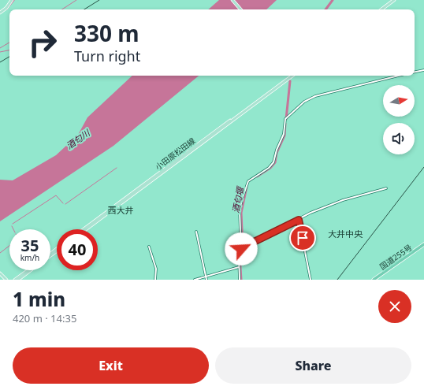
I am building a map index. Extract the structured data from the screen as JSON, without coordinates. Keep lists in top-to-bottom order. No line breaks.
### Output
{"streets":{"highway":["国道255号"],"main road":["小田原松田線"]},"districts":["西大井","大井中央"],"water":["酒匂川","酒匂堰"],"north":"right","page":{"turn":["330 m","Turn right"],"speed":"35 km/h","limit":"40","heading":["1 min","420 m · 14:35"],"buttons":["Exit","Share"]}}
